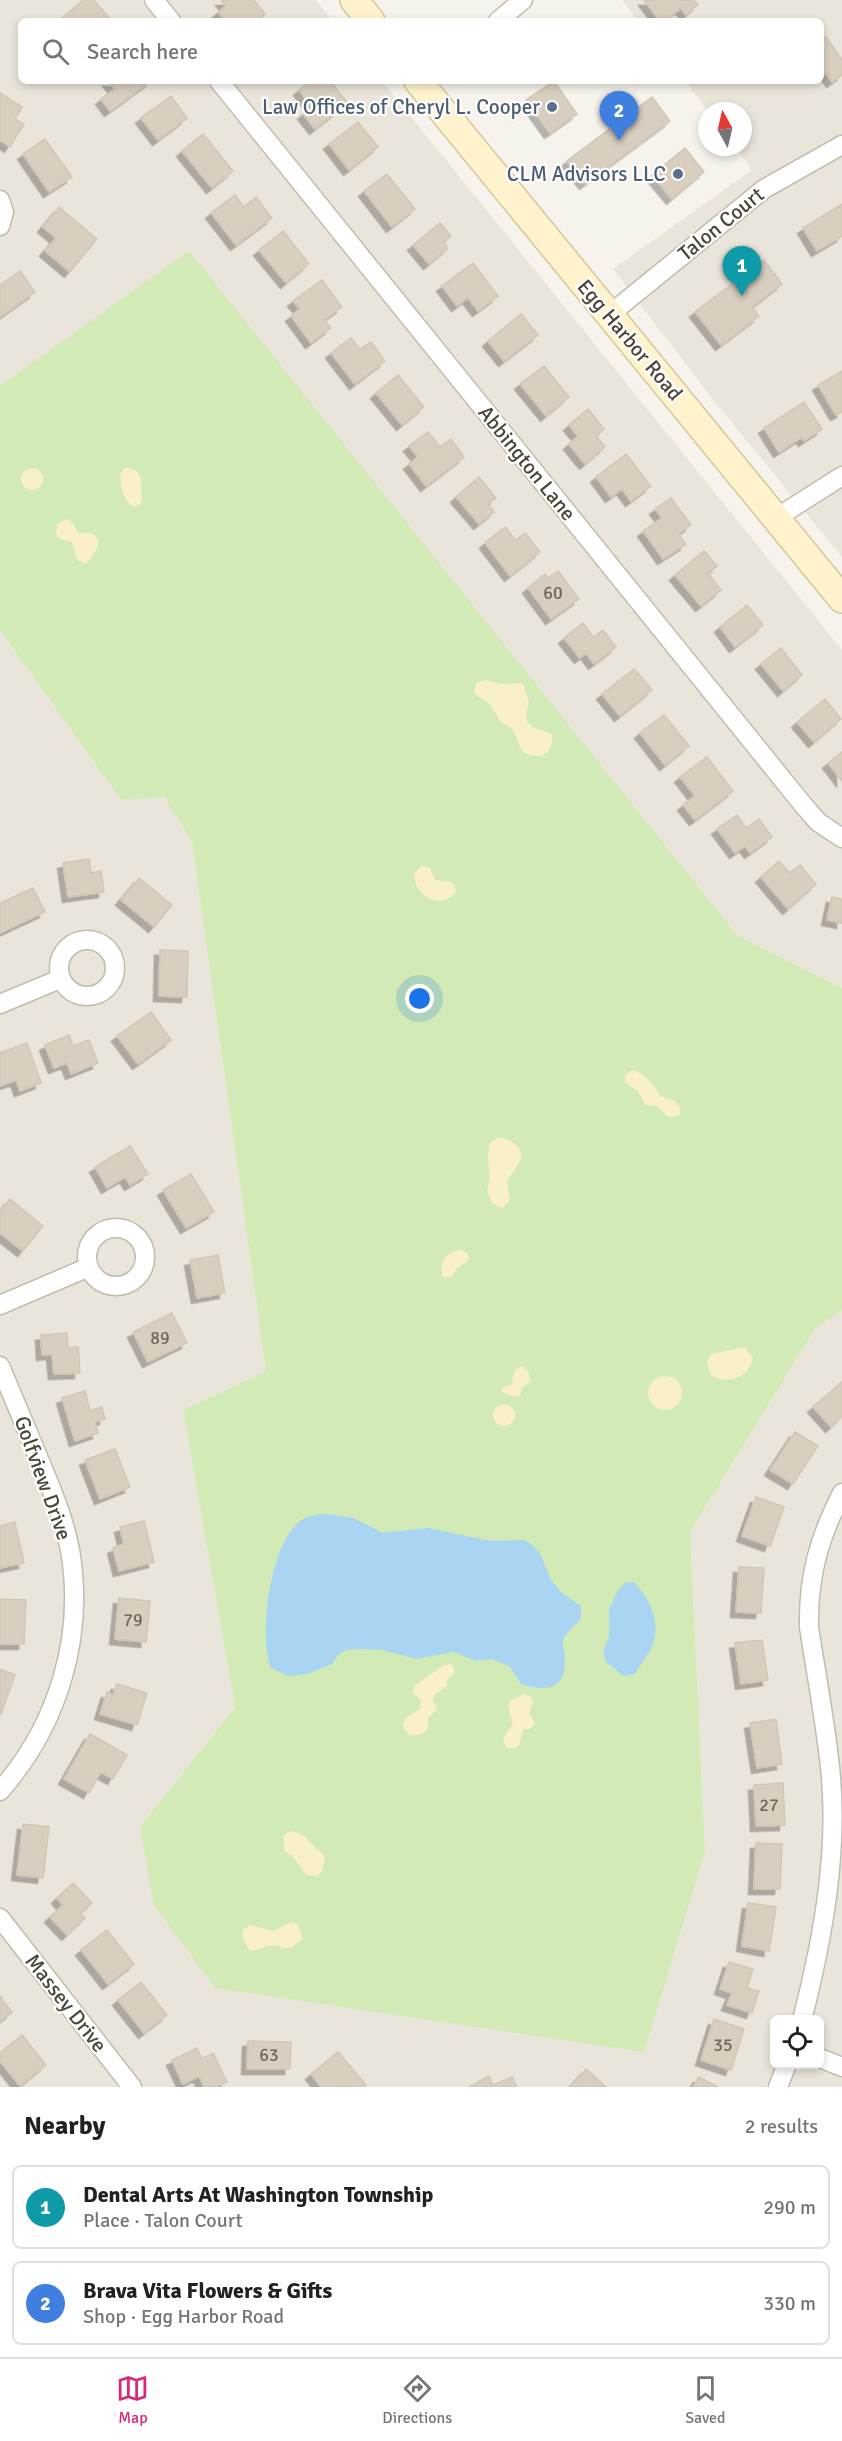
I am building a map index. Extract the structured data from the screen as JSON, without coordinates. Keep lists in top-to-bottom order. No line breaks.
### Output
{"streets":{"main road":["Egg Harbor Road"],"street":["Talon Court","Abbington Lane","Golfview Drive","Massey Drive"]},"crossings":[["Talon Court","Egg Harbor Road"]],"places":["Law Offices of Cheryl L. Cooper","CLM Advisors LLC"],"house_numbers":["60","89","79","27","35","63"],"north":"top","page":{"search":"Search here","pins":["2","1"],"heading":["Nearby","2 results"],"list":[{"mark":"1","name":"Dental Arts At Washington Township","note":"Place · Talon Court","value":"290 m"},{"mark":"2","name":"Brava Vita Flowers & Gifts","note":"Shop · Egg Harbor Road","value":"330 m"}],"nav":["Map","Directions","Saved"]}}
